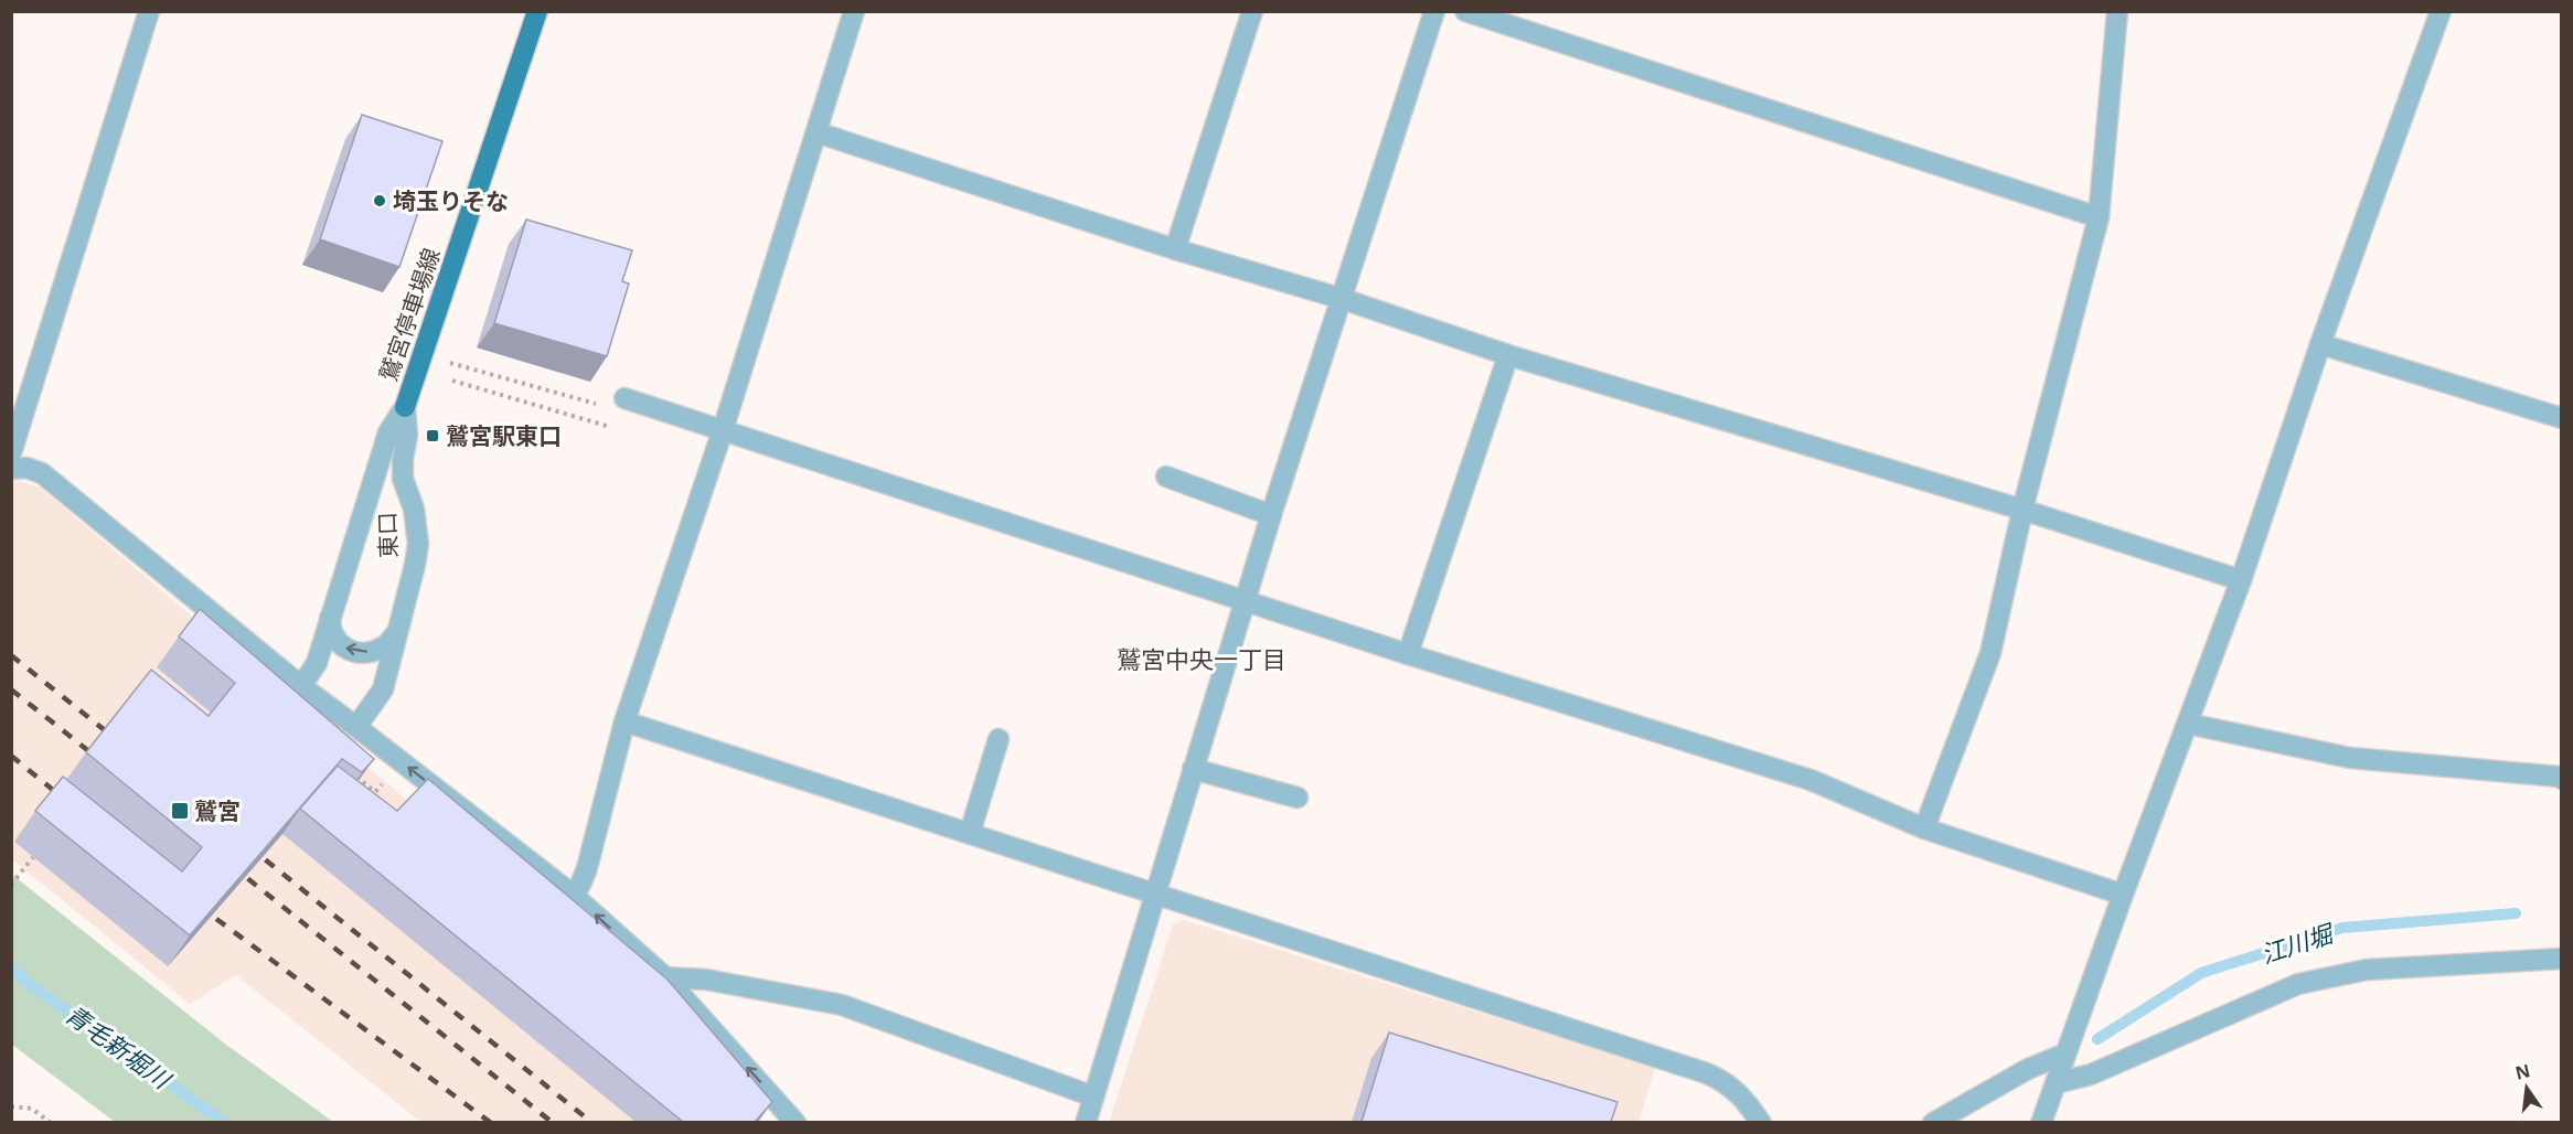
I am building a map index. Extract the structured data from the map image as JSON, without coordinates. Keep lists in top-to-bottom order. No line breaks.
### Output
{"streets":{"main road":["鷲宮停車場線"],"street":["東口"]},"crossings":[["鷲宮停車場線","東口"]],"districts":["鷲宮中央一丁目"],"water":["江川堀","青毛新堀川"],"places":{"other":["埼玉りそな"],"transit":["鷲宮駅東口","鷲宮"]},"north":"top"}
